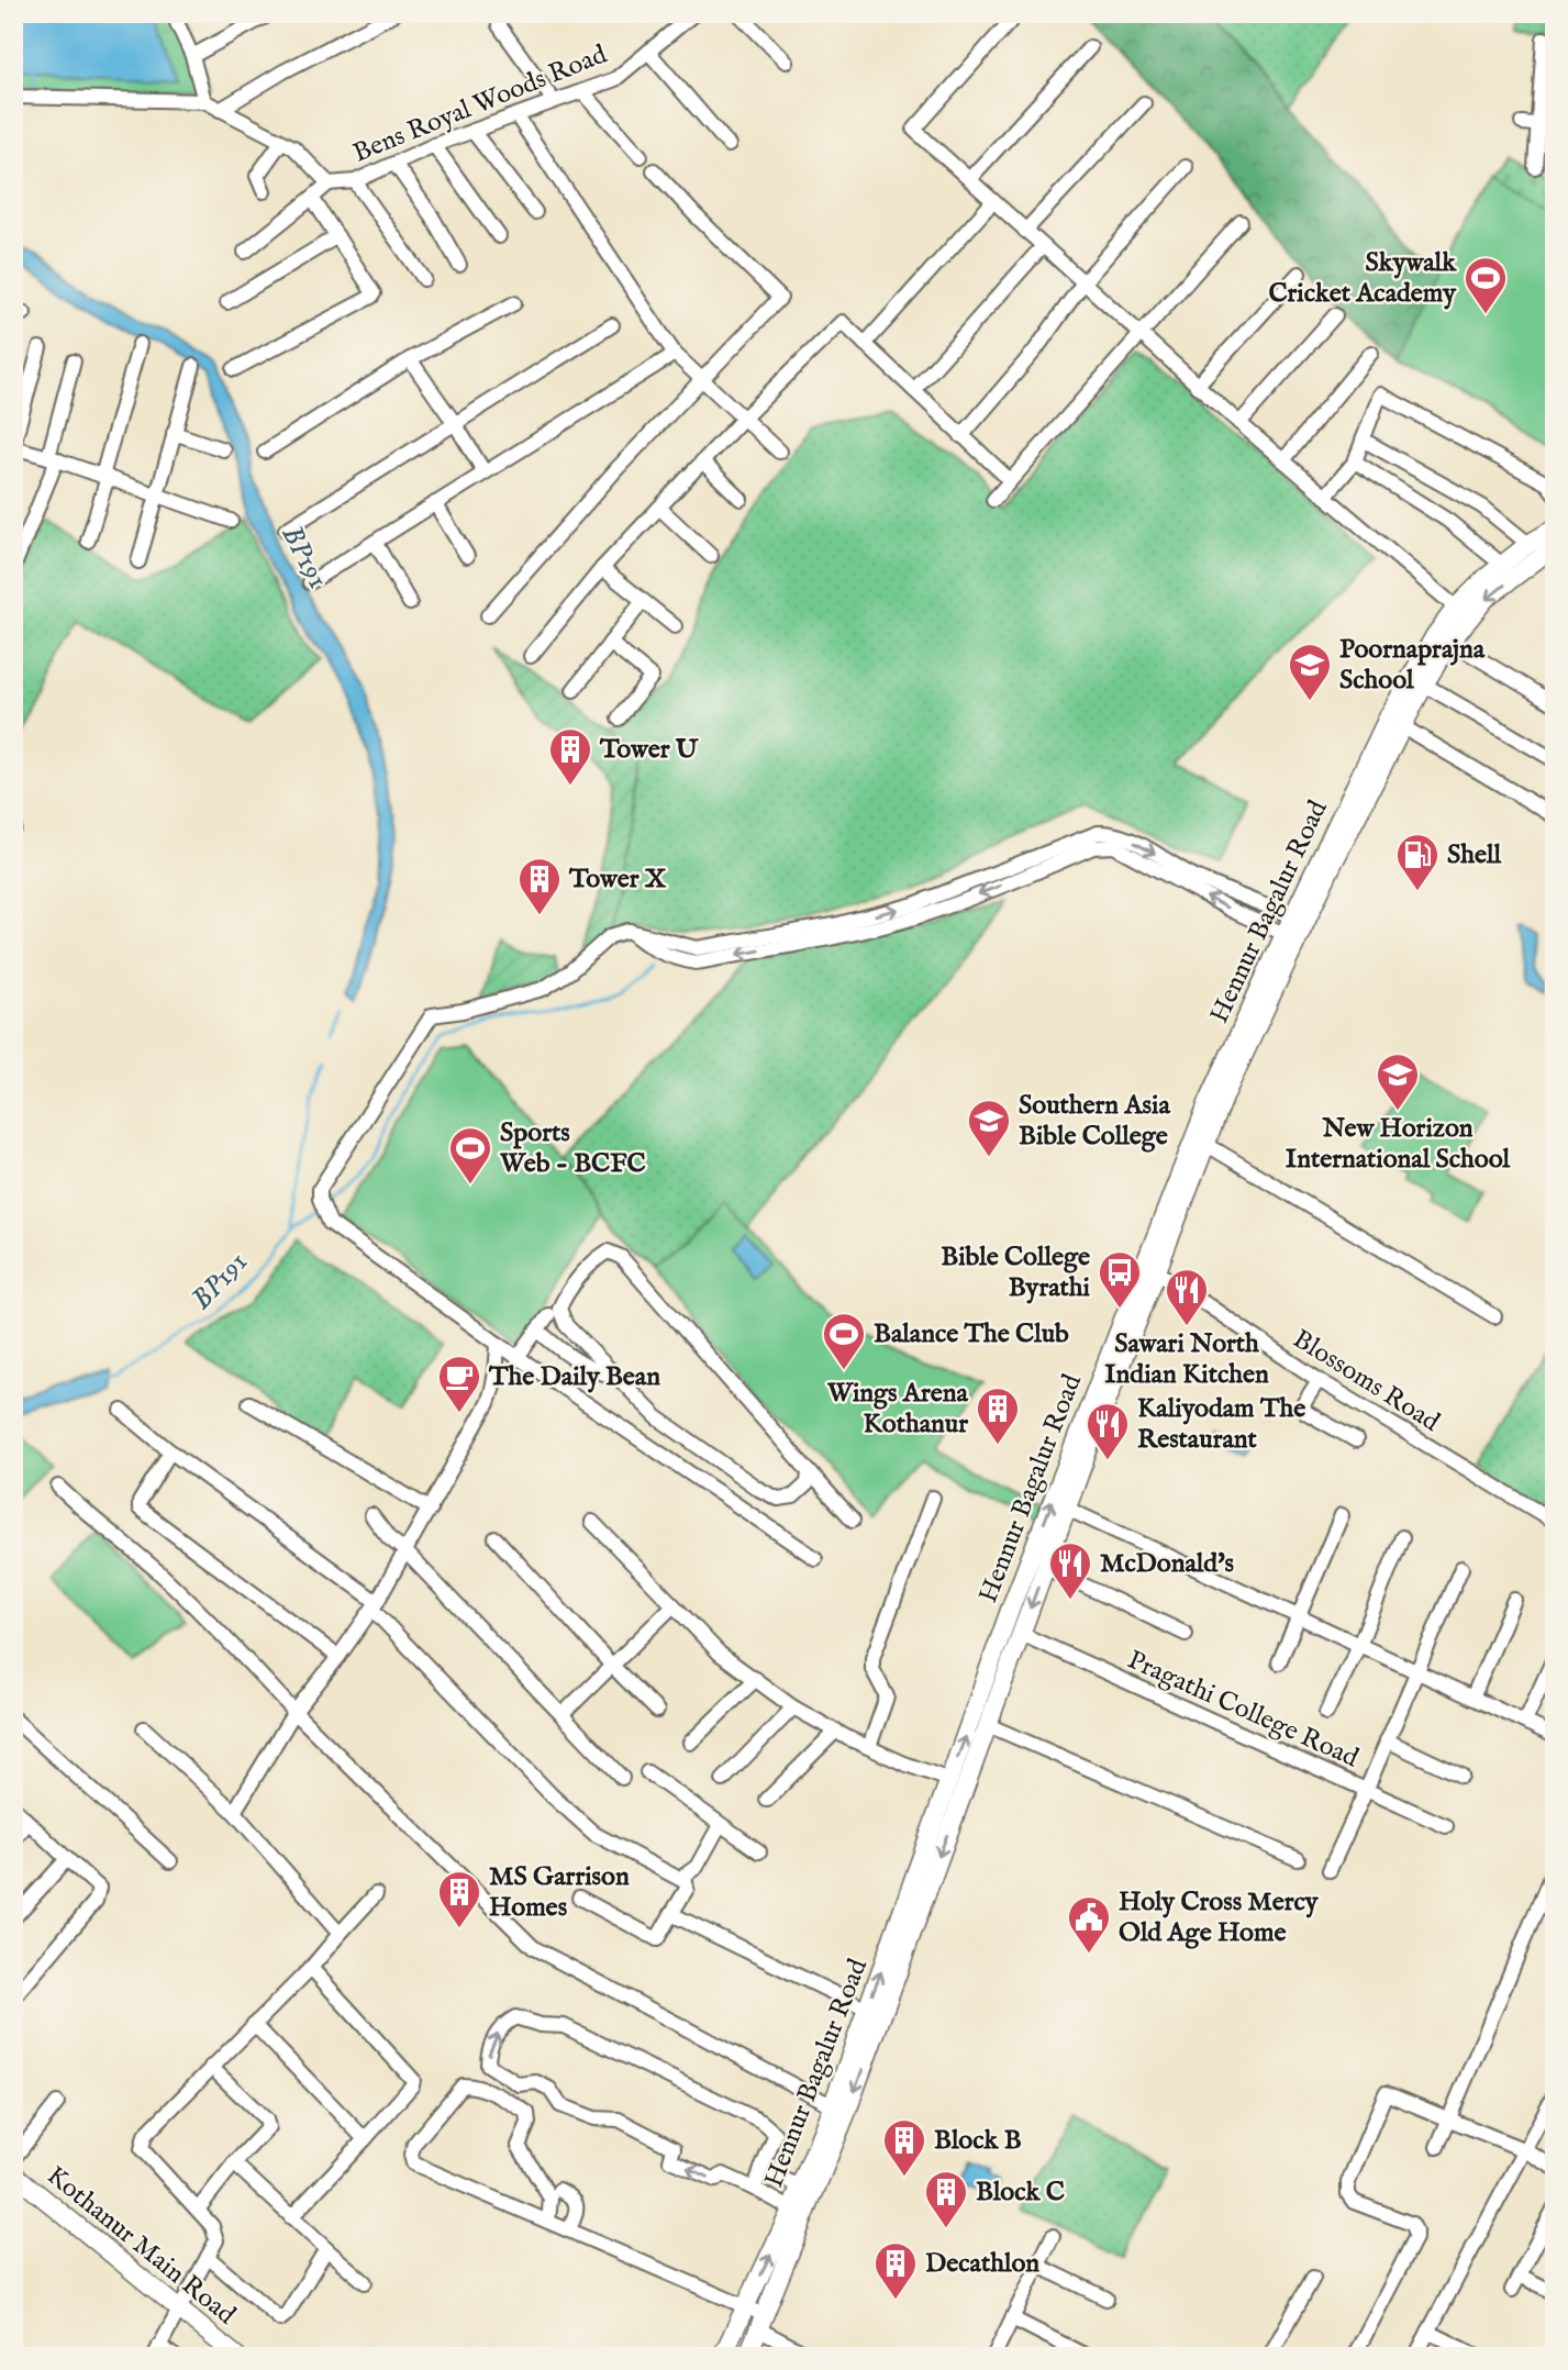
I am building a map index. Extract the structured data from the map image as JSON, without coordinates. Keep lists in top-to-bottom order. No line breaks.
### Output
{"streets":{"main road":["Hennur Bagalur Road","Kothanur Main Road"],"street":["Bens Royal Woods Road","Blossoms Road","Pragathi College Road"]},"crossings":[["Hennur Bagalur Road","Blossoms Road"],["Hennur Bagalur Road","Pragathi College Road"]],"water":["BP191"],"places":{"sports":["Skywalk Cricket Academy","Sports Web - BCFC","Balance The Club"],"school or university":["Poornaprajna School","New Horizon International School","Southern Asia Bible College"],"building":["Tower U","Tower X","Wings Arena Kothanur","MS Garrison Homes","Block B","Block C","Decathlon"],"fuel station":["Shell"],"bus stop":["Bible College Byrathi"],"restaurant":["Sawari North Indian Kitchen","Kaliyodam The Restaurant","McDonald's"],"cafe":["The Daily Bean"],"public building":["Holy Cross Mercy Old Age Home"]}}
